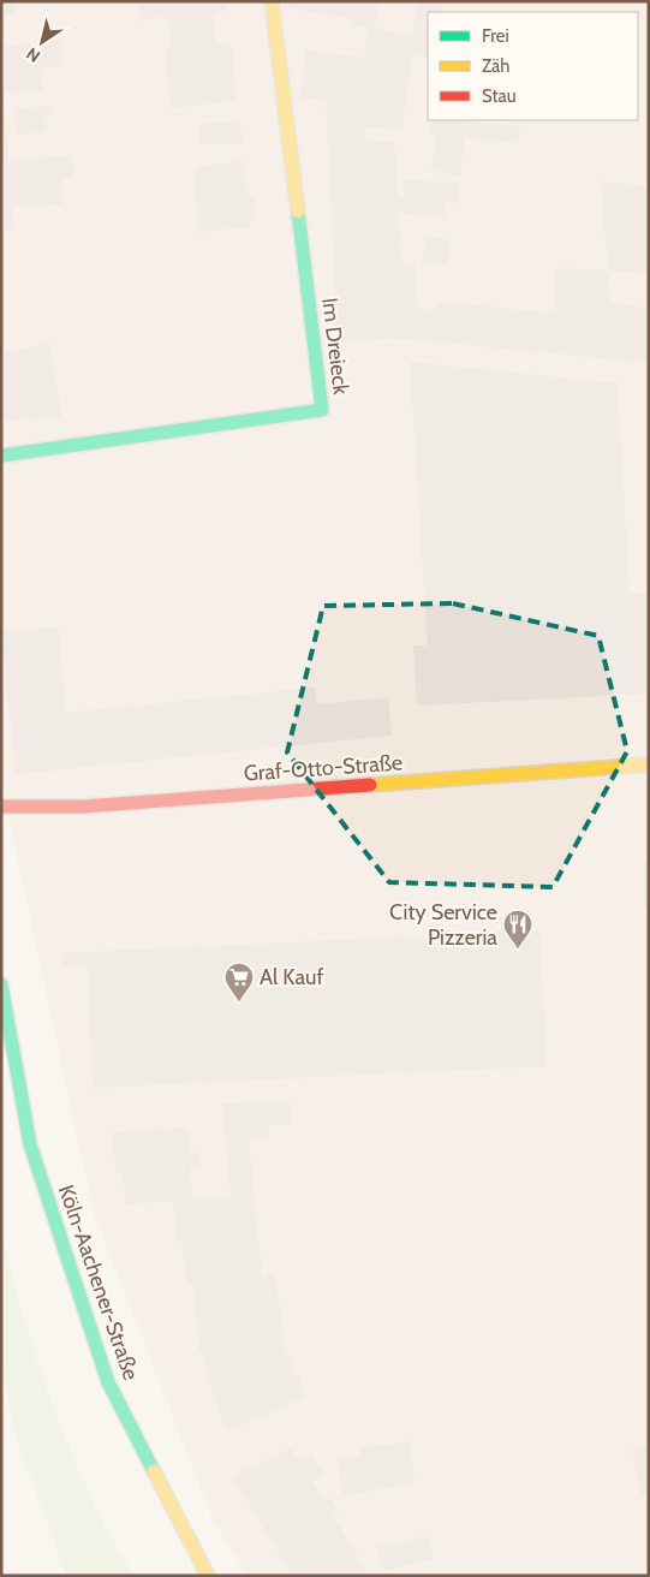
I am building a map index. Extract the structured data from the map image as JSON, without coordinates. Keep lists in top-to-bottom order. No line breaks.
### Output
{"streets":{"street":["Im Dreieck","Graf-Otto-Straße","Köln-Aachener-Straße"]},"places":{"restaurant":["City Service Pizzeria"],"supermarket":["Al Kauf"]},"legend":["Frei","Zäh","Stau"],"north":"bottom left"}
